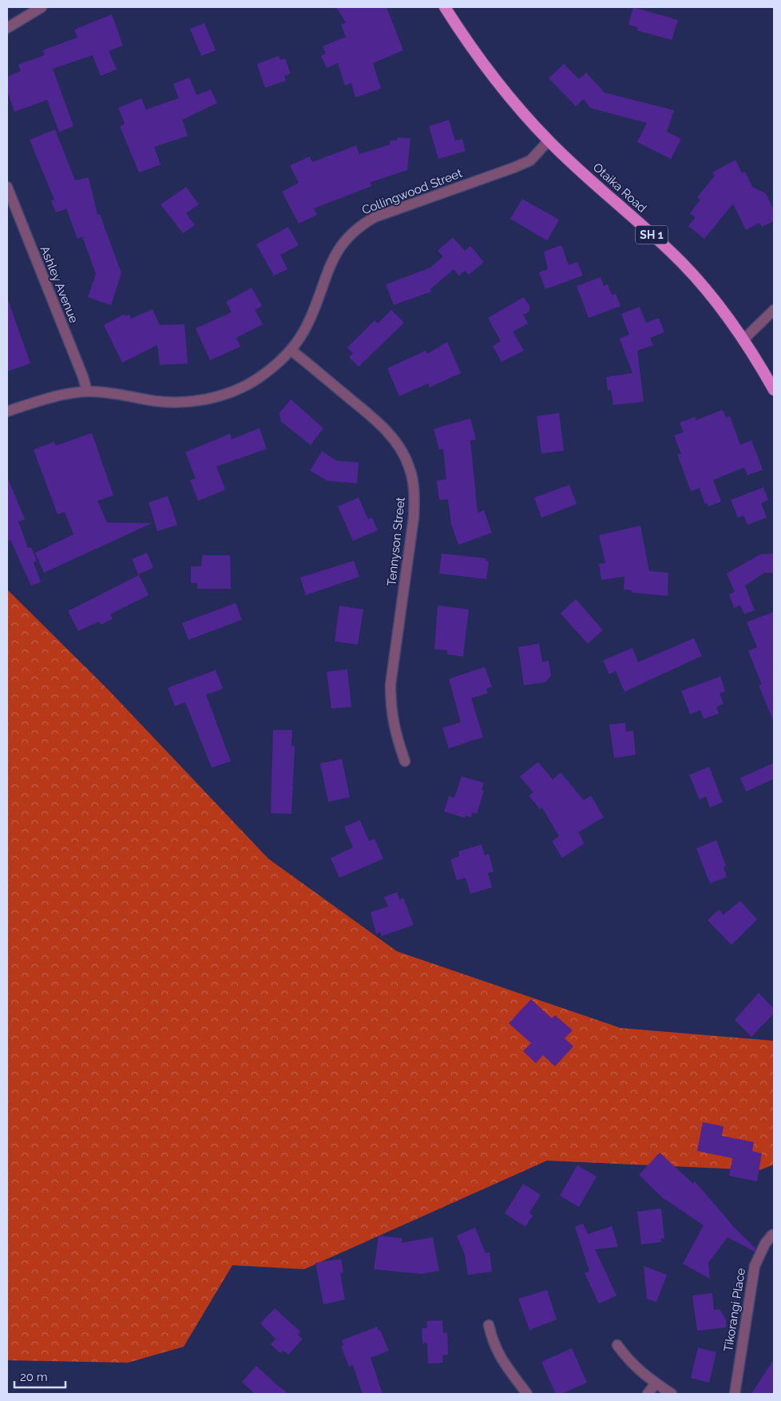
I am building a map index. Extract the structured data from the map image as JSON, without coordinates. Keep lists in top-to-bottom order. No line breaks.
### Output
{"streets":{"highway":["Otaika Road","SH 1"],"street":["Collingwood Street","Ashley Avenue","Tennyson Street","Tikorangi Place"]},"crossings":[["Otaika Road","Collingwood Street"],["Collingwood Street","Ashley Avenue"],["Collingwood Street","Tennyson Street"]],"scale_bar":"20 m"}
